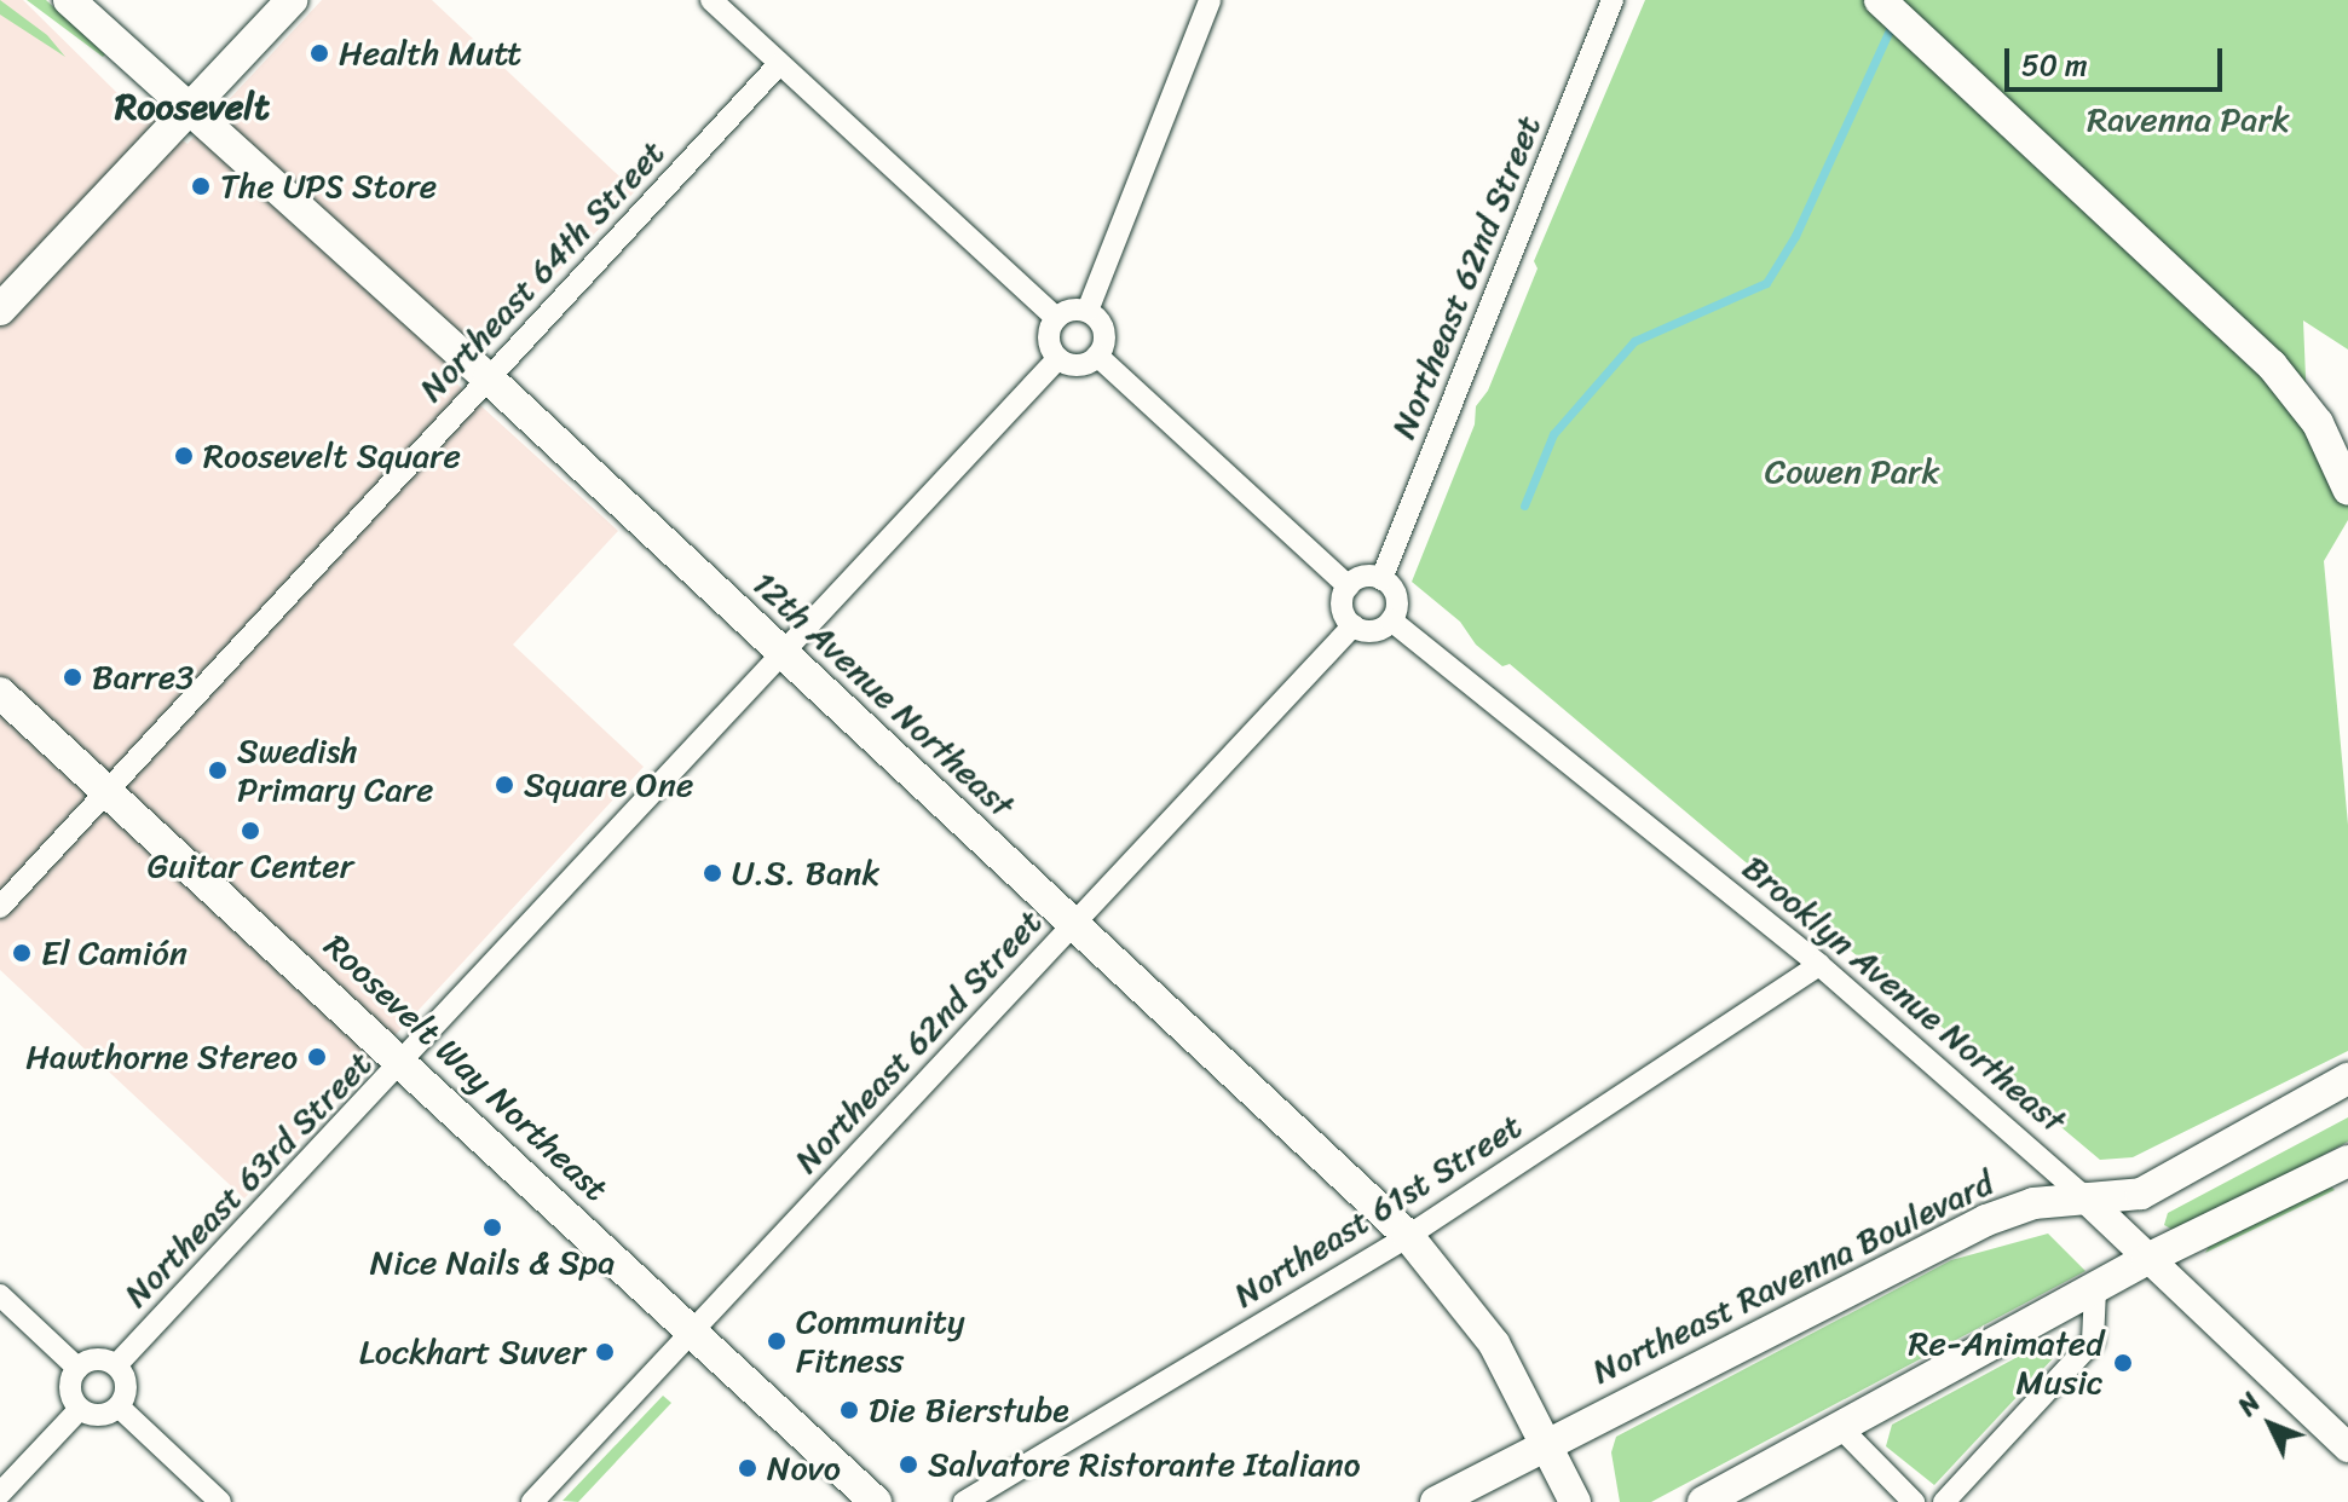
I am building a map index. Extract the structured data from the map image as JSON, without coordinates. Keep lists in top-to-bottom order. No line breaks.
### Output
{"streets":{"main road":["12th Avenue Northeast","Roosevelt Way Northeast","Northeast Ravenna Boulevard"],"street":["Northeast 64th Street","Northeast 62nd Street","Brooklyn Avenue Northeast","Northeast 63rd Street","Northeast 61st Street"]},"crossings":[["Northeast 64th Street","12th Avenue Northeast"],["Northeast 64th Street","Roosevelt Way Northeast"],["Northeast 62nd Street","12th Avenue Northeast"],["Northeast 62nd Street","Brooklyn Avenue Northeast"],["Northeast 62nd Street","Roosevelt Way Northeast"],["12th Avenue Northeast","Northeast 63rd Street"],["12th Avenue Northeast","Northeast 61st Street"],["12th Avenue Northeast","Northeast Ravenna Boulevard"],["Brooklyn Avenue Northeast","Northeast 61st Street"],["Brooklyn Avenue Northeast","Northeast Ravenna Boulevard"],["Roosevelt Way Northeast","Northeast 63rd Street"]],"districts":["Roosevelt"],"parks":["Ravenna Park","Cowen Park"],"places":["Health Mutt","The UPS Store","Roosevelt Square","Barre3","Swedish Primary Care","Square One","Guitar Center","U.S. Bank","El Camión","Hawthorne Stereo","Nice Nails & Spa","Community Fitness","Lockhart Suver","Re-Animated Music","Die Bierstube","Salvatore Ristorante Italiano","Novo"],"scale_bar":"50 m","north":"top left"}
